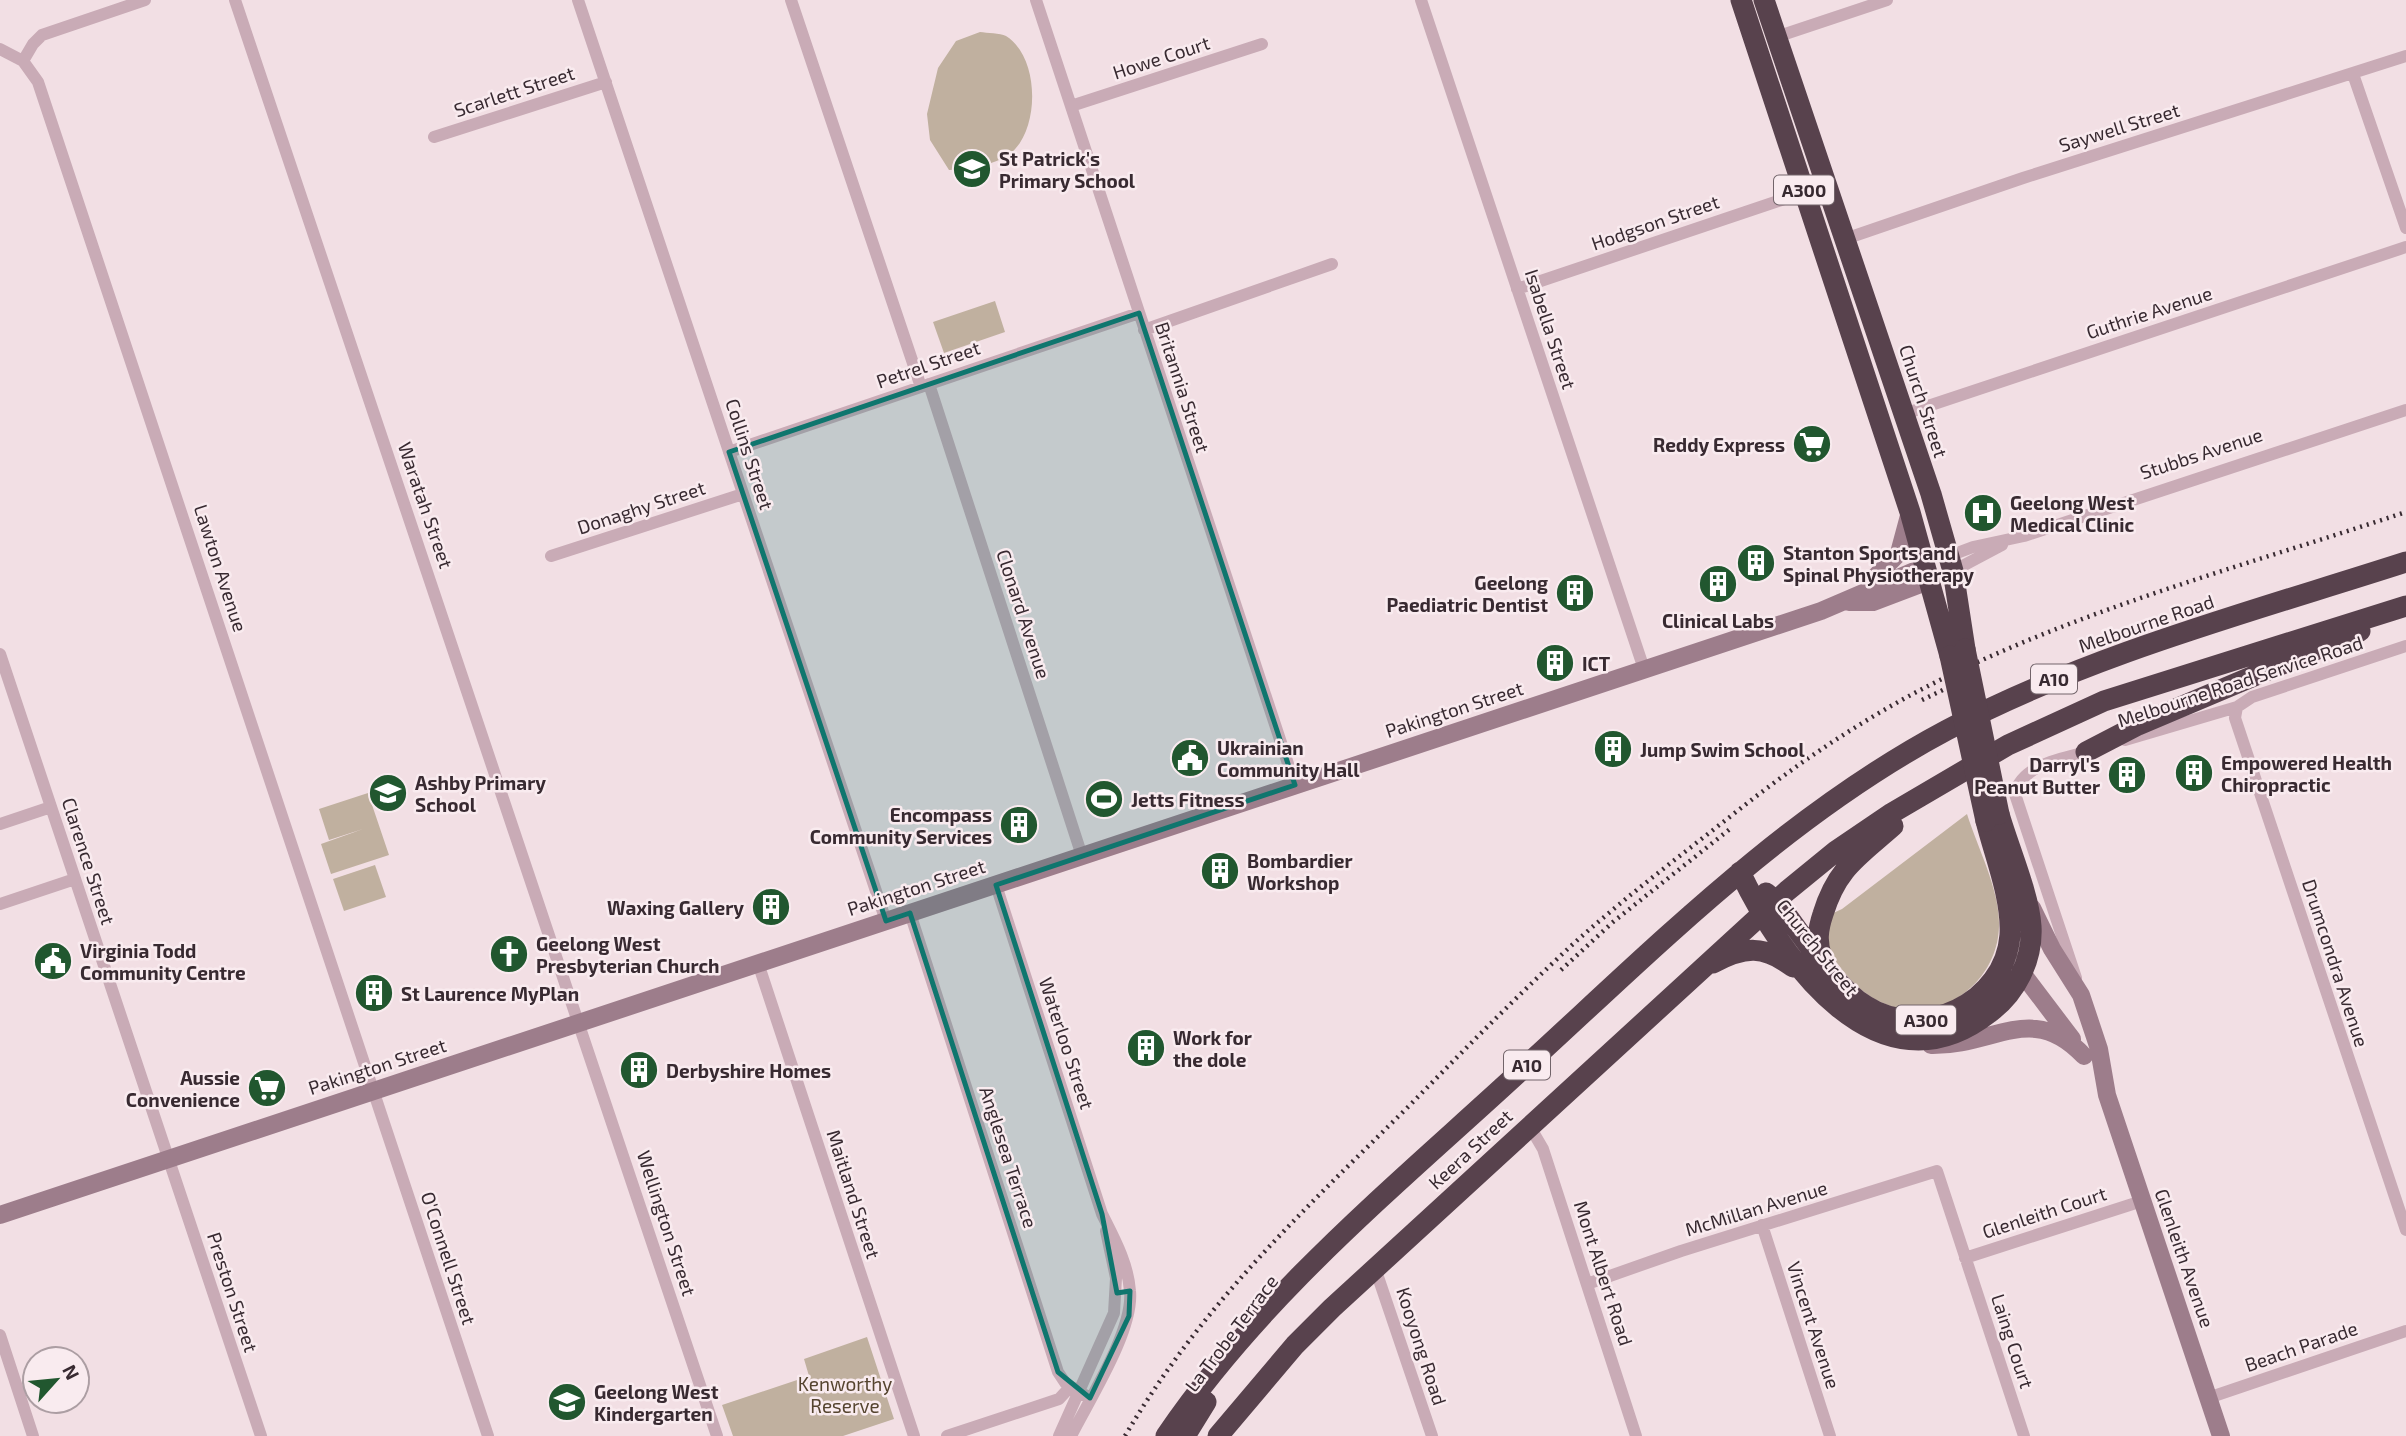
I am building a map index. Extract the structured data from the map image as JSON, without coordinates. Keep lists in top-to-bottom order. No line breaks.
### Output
{"streets":{"highway":["A300","Church Street","Melbourne Road","A10","Pakington Street","Keera Street","Glenleith Avenue","La Trobe Terrace"],"street":["Howe Court","Scarlett Street","Saywell Street","Hodgson Street","Guthrie Avenue","Isabella Street","Petrel Street","Britannia Street","Stubbs Avenue","Collins Street","Waratah Street","Donaghy Street","Lawton Avenue","Clonard Avenue","Melbourne Road Service Road","Clarence Street","Drumcondra Avenue","Waterloo Street","Anglesea Terrace","Maitland Street","McMillan Avenue","Glenleith Court","Wellington Street","O'Connell Street","Mont Albert Road","Preston Street","Vincent Avenue","Laing Court","Kooyong Road","Beach Parade"]},"crossings":[["Howe Court","Britannia Street"],["Scarlett Street","Collins Street"],["Saywell Street","Church Street"],["Hodgson Street","Isabella Street"],["Hodgson Street","Church Street"],["Guthrie Avenue","Church Street"],["Isabella Street","Pakington Street"],["Petrel Street","Britannia Street"],["Petrel Street","Collins Street"],["Petrel Street","Clonard Avenue"],["Britannia Street","Pakington Street"],["Church Street","Stubbs Avenue"],["Church Street","Melbourne Road"],["Church Street","A10"],["Church Street","Pakington Street"],["Church Street","Keera Street"],["Church Street","Glenleith Avenue"],["Stubbs Avenue","Pakington Street"],["Collins Street","Donaghy Street"],["Collins Street","Pakington Street"],["Waratah Street","Pakington Street"],["Waratah Street","Wellington Street"],["Lawton Avenue","Pakington Street"],["Lawton Avenue","O'Connell Street"],["Clonard Avenue","Pakington Street"],["Melbourne Road","Keera Street"],["A10","Keera Street"],["Melbourne Road Service Road","Drumcondra Avenue"],["Melbourne Road Service Road","Glenleith Avenue"],["Pakington Street","Clarence Street"],["Pakington Street","Waterloo Street"],["Pakington Street","Anglesea Terrace"],["Pakington Street","Maitland Street"],["Pakington Street","Wellington Street"],["Pakington Street","O'Connell Street"],["Pakington Street","Preston Street"],["Clarence Street","Preston Street"],["Keera Street","Mont Albert Road"],["Keera Street","La Trobe Terrace"],["Keera Street","Kooyong Road"],["McMillan Avenue","Glenleith Court"],["McMillan Avenue","Mont Albert Road"],["McMillan Avenue","Vincent Avenue"],["Glenleith Court","Glenleith Avenue"],["Glenleith Court","Laing Court"],["Glenleith Avenue","Beach Parade"]],"parks":["Kenworthy Reserve"],"places":{"school or university":["St Patrick's Primary School","Ashby Primary School","Geelong West Kindergarten"],"supermarket":["Reddy Express","Aussie Convenience"],"hospital":["Geelong West Medical Clinic"],"building":["Stanton Sports and Spinal Physiotherapy","Clinical Labs","Geelong Paediatric Dentist","ICT","Jump Swim School","Empowered Health Chiropractic","Darryl's Peanut Butter","Encompass Community Services","Bombardier Workshop","Waxing Gallery","St Laurence MyPlan","Work for the dole","Derbyshire Homes"],"public building":["Ukrainian Community Hall","Virginia Todd Community Centre"],"sports":["Jetts Fitness"],"church":["Geelong West Presbyterian Church"]},"north":"top right"}
